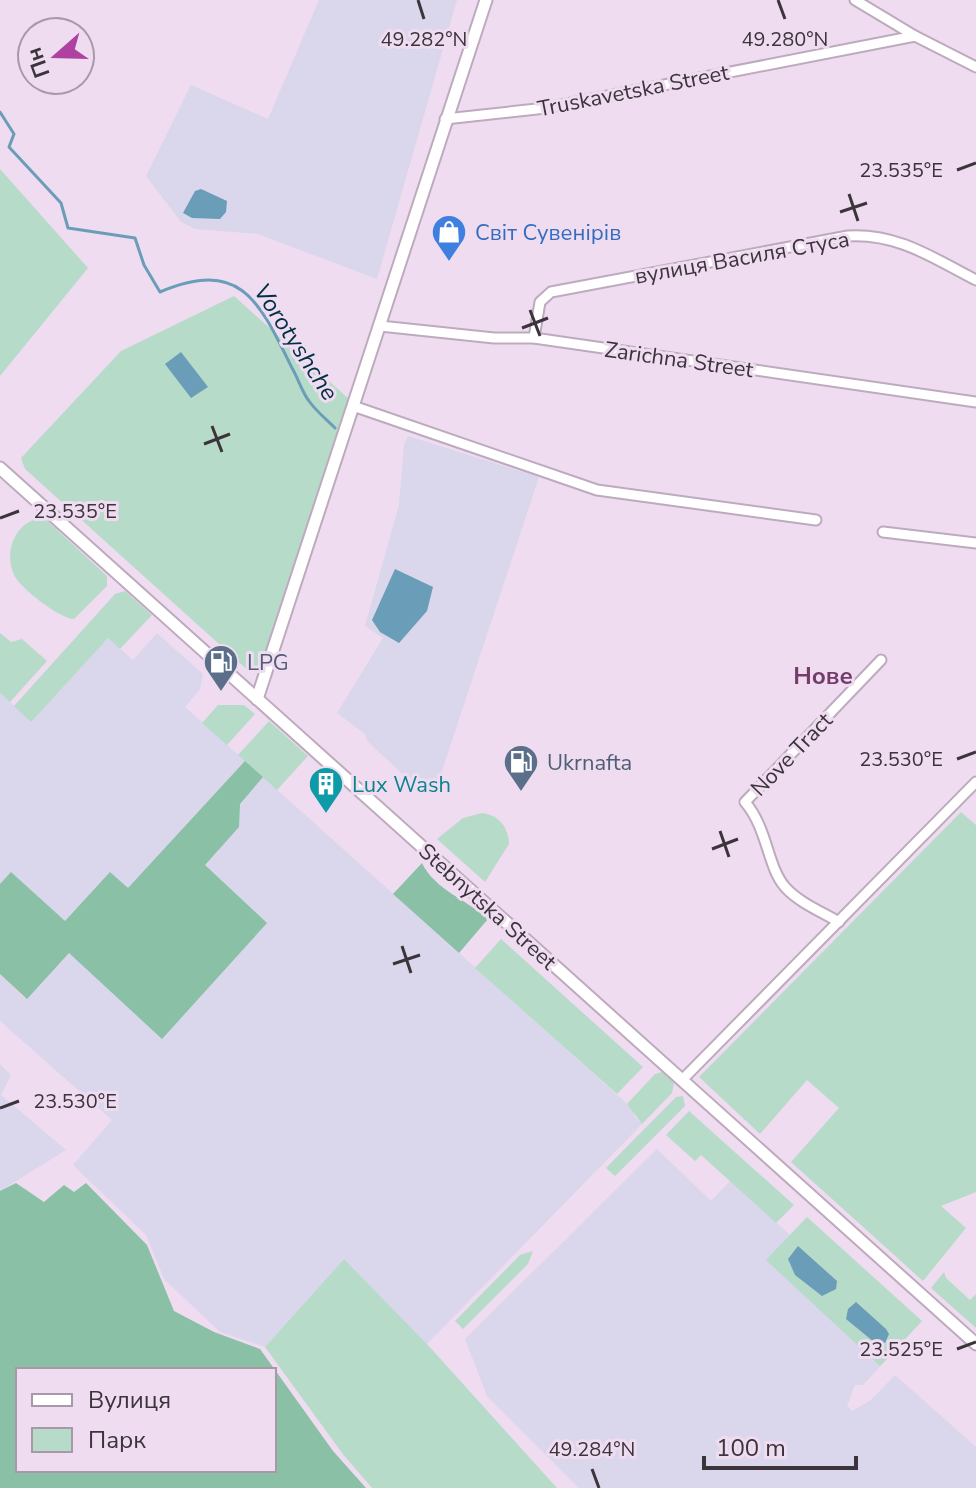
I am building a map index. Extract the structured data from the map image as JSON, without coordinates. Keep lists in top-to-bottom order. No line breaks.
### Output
{"streets":{"street":["Truskavetska Street","вулиця Василя Стуса","Zarichna Street","Nove Tract","Stebnytska Street"]},"crossings":[["вулиця Василя Стуса","Zarichna Street"]],"districts":["Нове"],"water":["Vorotyshche"],"places":{"shop":["Світ Сувенірів"],"fuel station":["LPG","Ukrnafta"],"building":["Lux Wash"]},"legend":["Вулиця","Парк"],"scale_bar":"100 m","north":"left","coordinates":["49.282°N","49.280°N","23.535°E","23.530°E","23.525°E","49.284°N"]}
